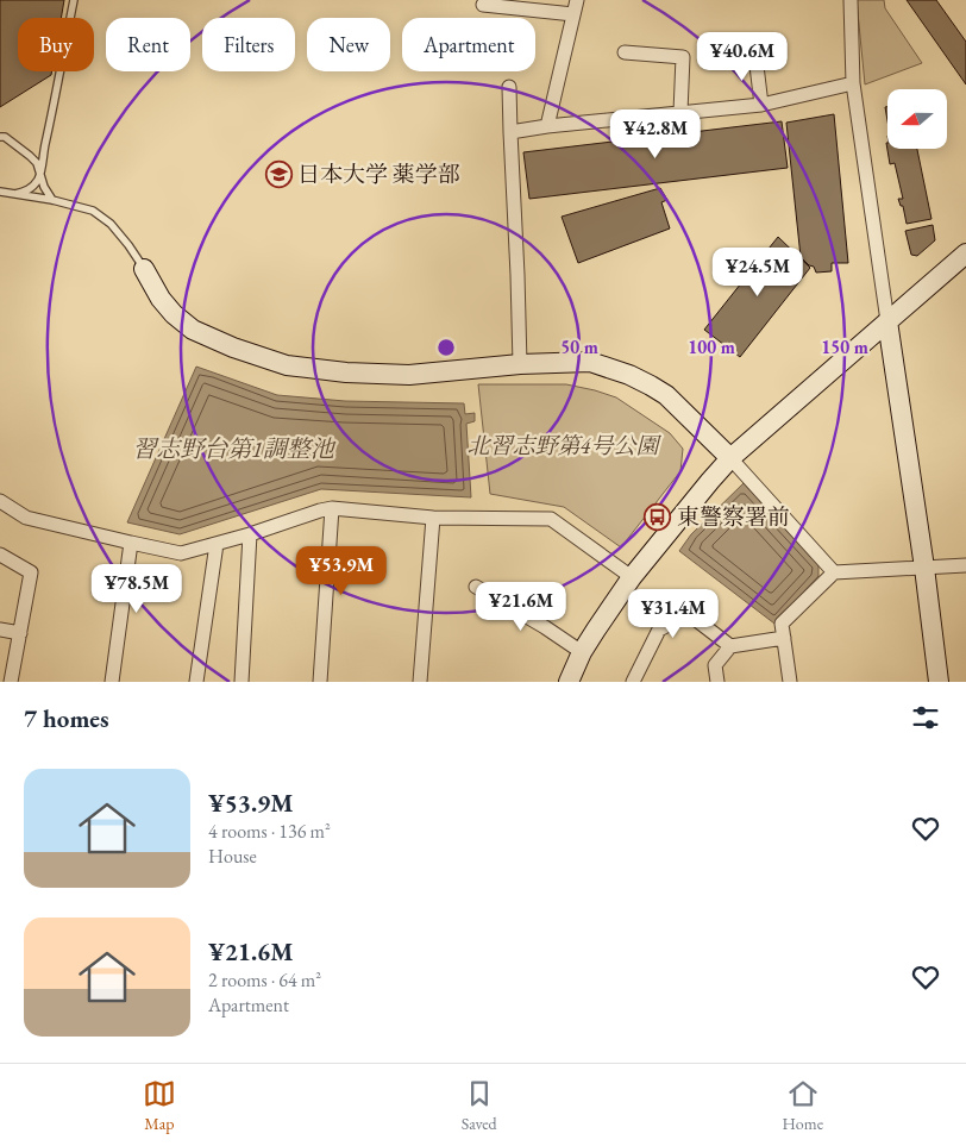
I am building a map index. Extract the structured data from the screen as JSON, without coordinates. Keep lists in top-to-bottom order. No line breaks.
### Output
{"water":["習志野台第1調整池"],"parks":["北習志野第4号公園"],"places":{"school or university":["日本大学 薬学部"],"bus stop":["東警察署前"]},"north":"left","page":{"chip":["Buy","Rent","Filters","New","Apartment"],"price":["¥40.6M","¥42.8M","¥24.5M","¥53.9M","¥78.5M","¥21.6M","¥31.4M"],"heading":"7 homes","list":[{"name":"¥53.9M","note":"4 rooms · 136 m² · House"},{"name":"¥21.6M","note":"2 rooms · 64 m² · Apartment"}],"tabs":["Map","Saved","Home"]},"rings":["50 m","100 m","150 m"]}
